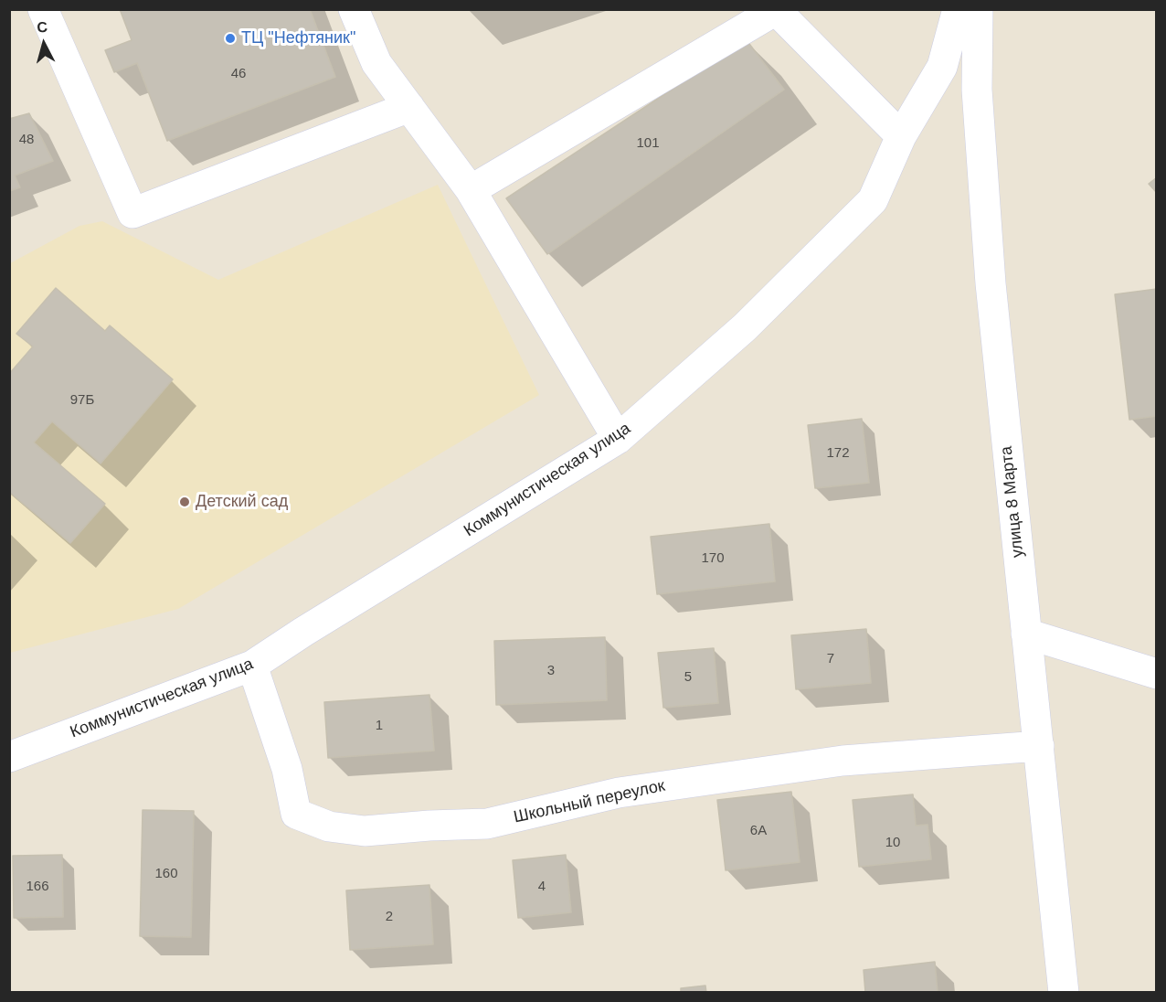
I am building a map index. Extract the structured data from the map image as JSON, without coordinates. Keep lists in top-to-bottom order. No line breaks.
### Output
{"streets":{"street":["Коммунистическая улица","улица 8 Марта","Школьный переулок"]},"crossings":[["Коммунистическая улица","Школьный переулок"],["улица 8 Марта","Школьный переулок"]],"places":["ТЦ \"Нефтяник\"","Детский сад"],"house_numbers":["46","48","101","97Б","172","170","7","3","5","1","6А","10","160","166","4","2"],"north":"top"}
